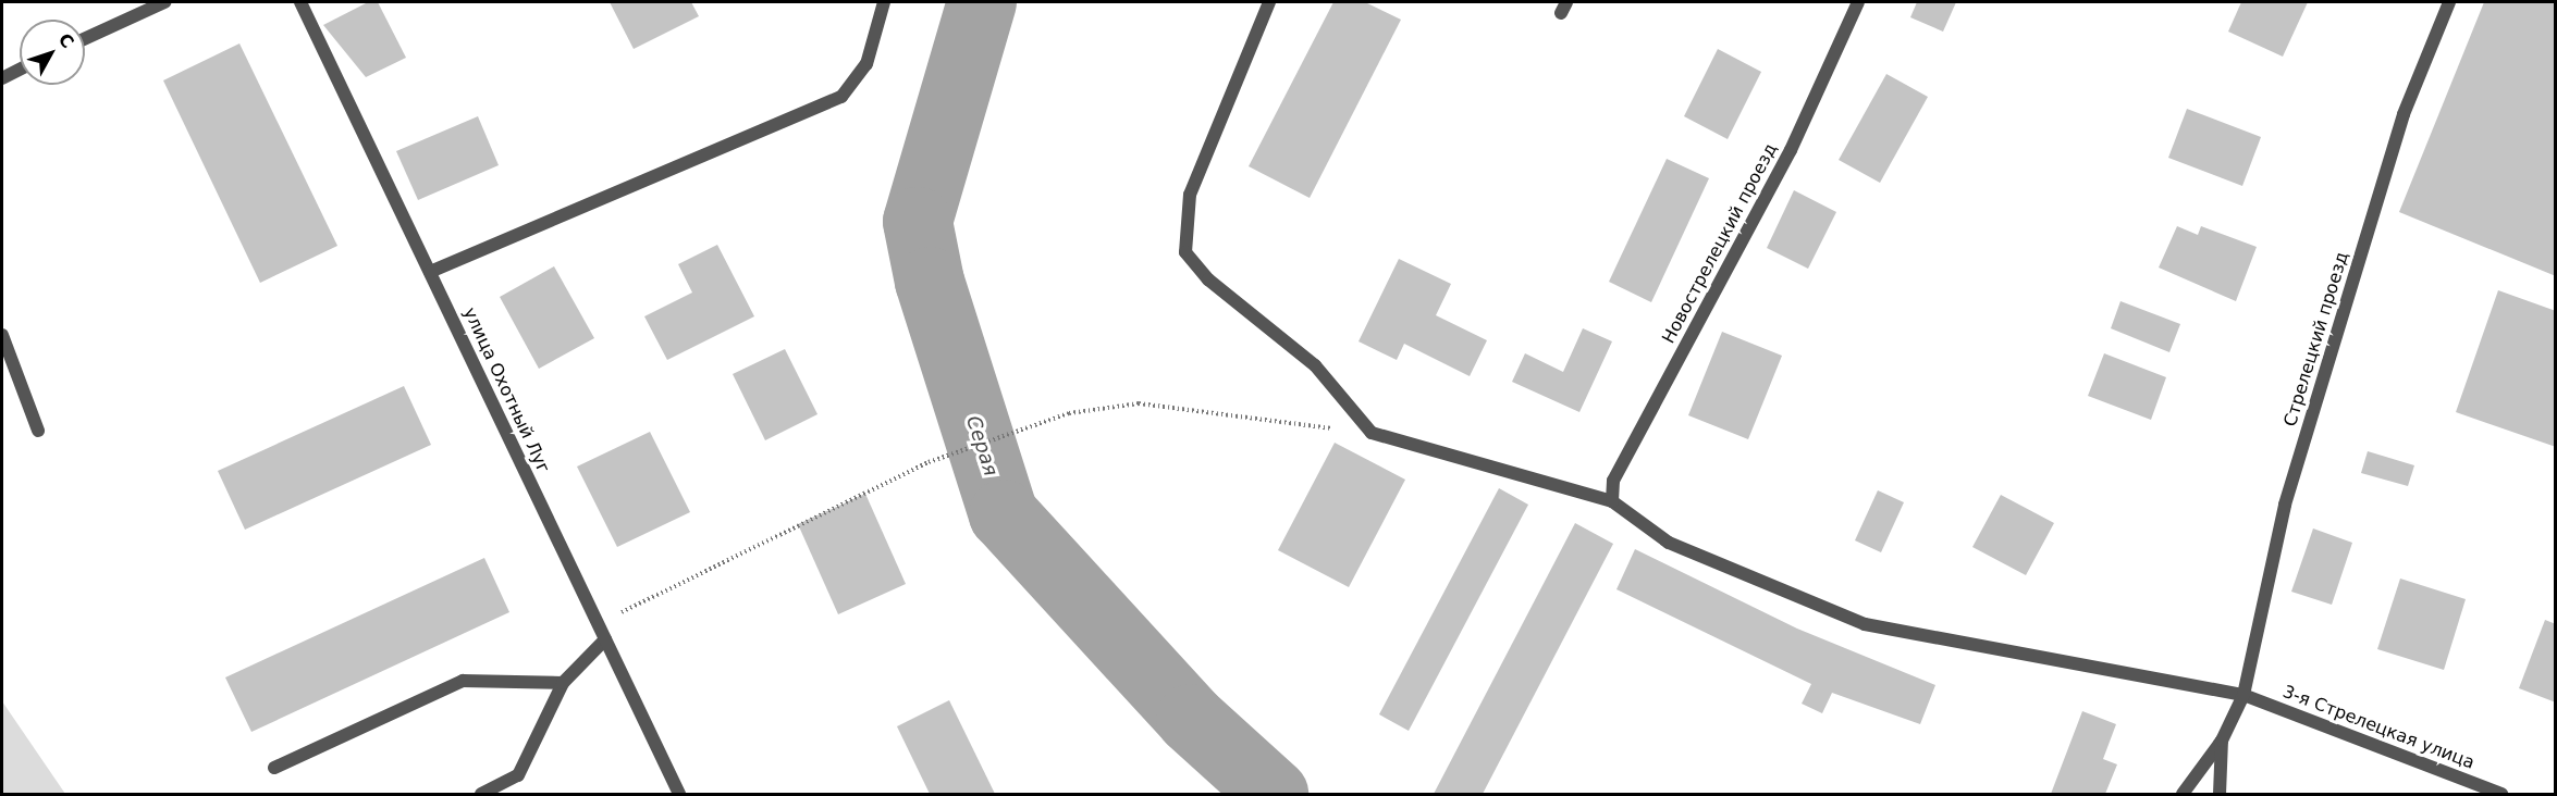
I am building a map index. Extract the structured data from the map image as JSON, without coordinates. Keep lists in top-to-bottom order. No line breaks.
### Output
{"streets":{"street":["Новострелецкий проезд","Стрелецкий проезд","улица Охотный Луг","3-я Стрелецкая улица"]},"crossings":[["Новострелецкий проезд","3-я Стрелецкая улица"],["Стрелецкий проезд","3-я Стрелецкая улица"]],"water":["Серая"],"north":"top right"}
